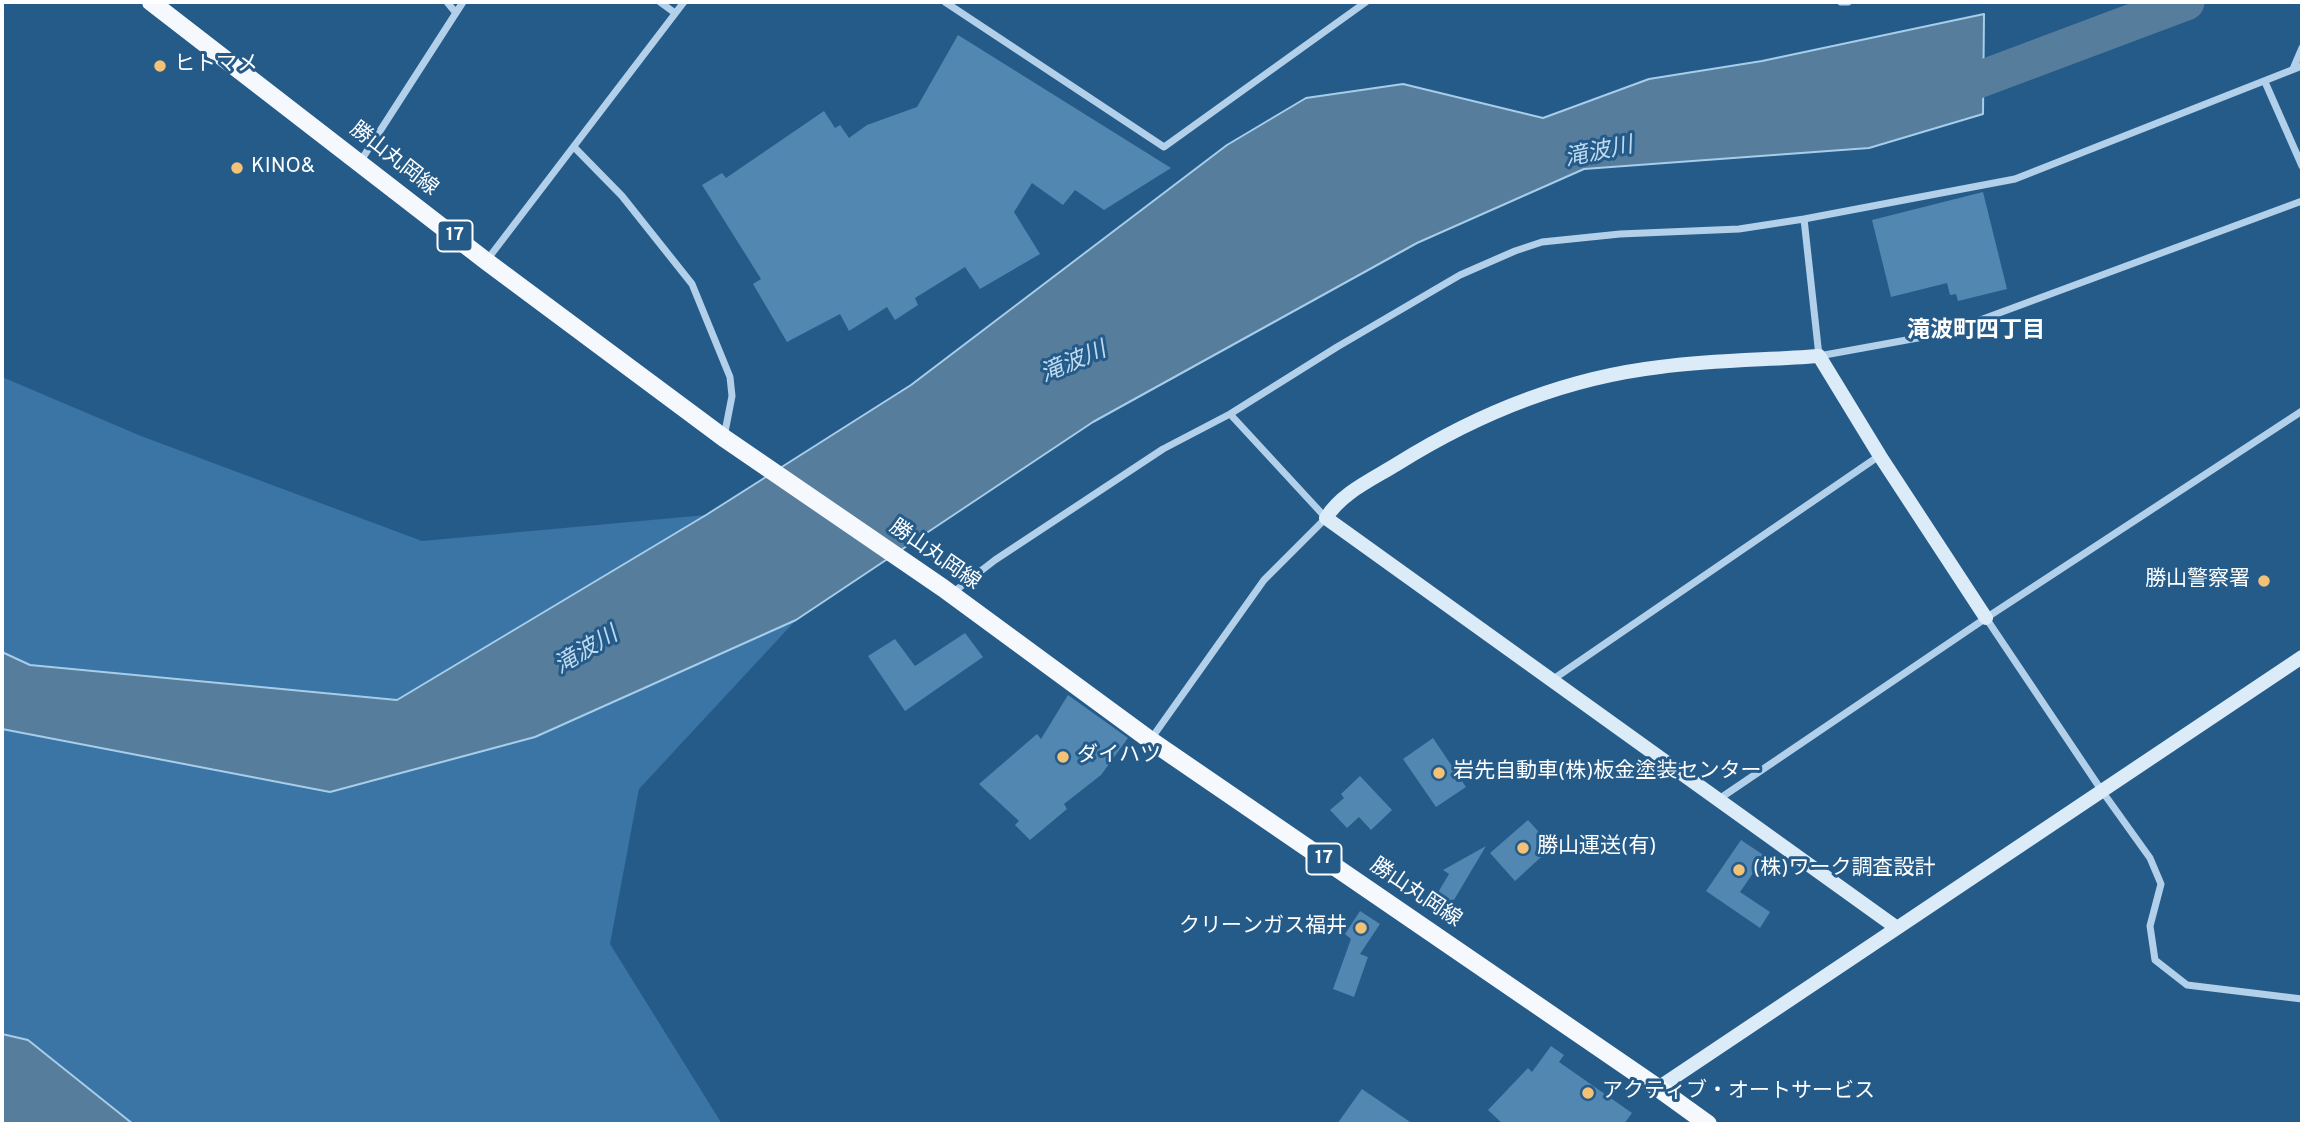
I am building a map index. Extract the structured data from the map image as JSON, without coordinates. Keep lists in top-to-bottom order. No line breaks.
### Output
{"streets":{"main road":["勝山丸岡線","17"]},"districts":["滝波町四丁目"],"water":["滝波川"],"places":["ヒトマメ","KINO&","勝山警察署","ダイハツ","岩先自動車(株)板金塗装センター","勝山運送(有)","(株)ワーク調査設計","クリーンガス福井","アクティブ・オートサービス"]}
